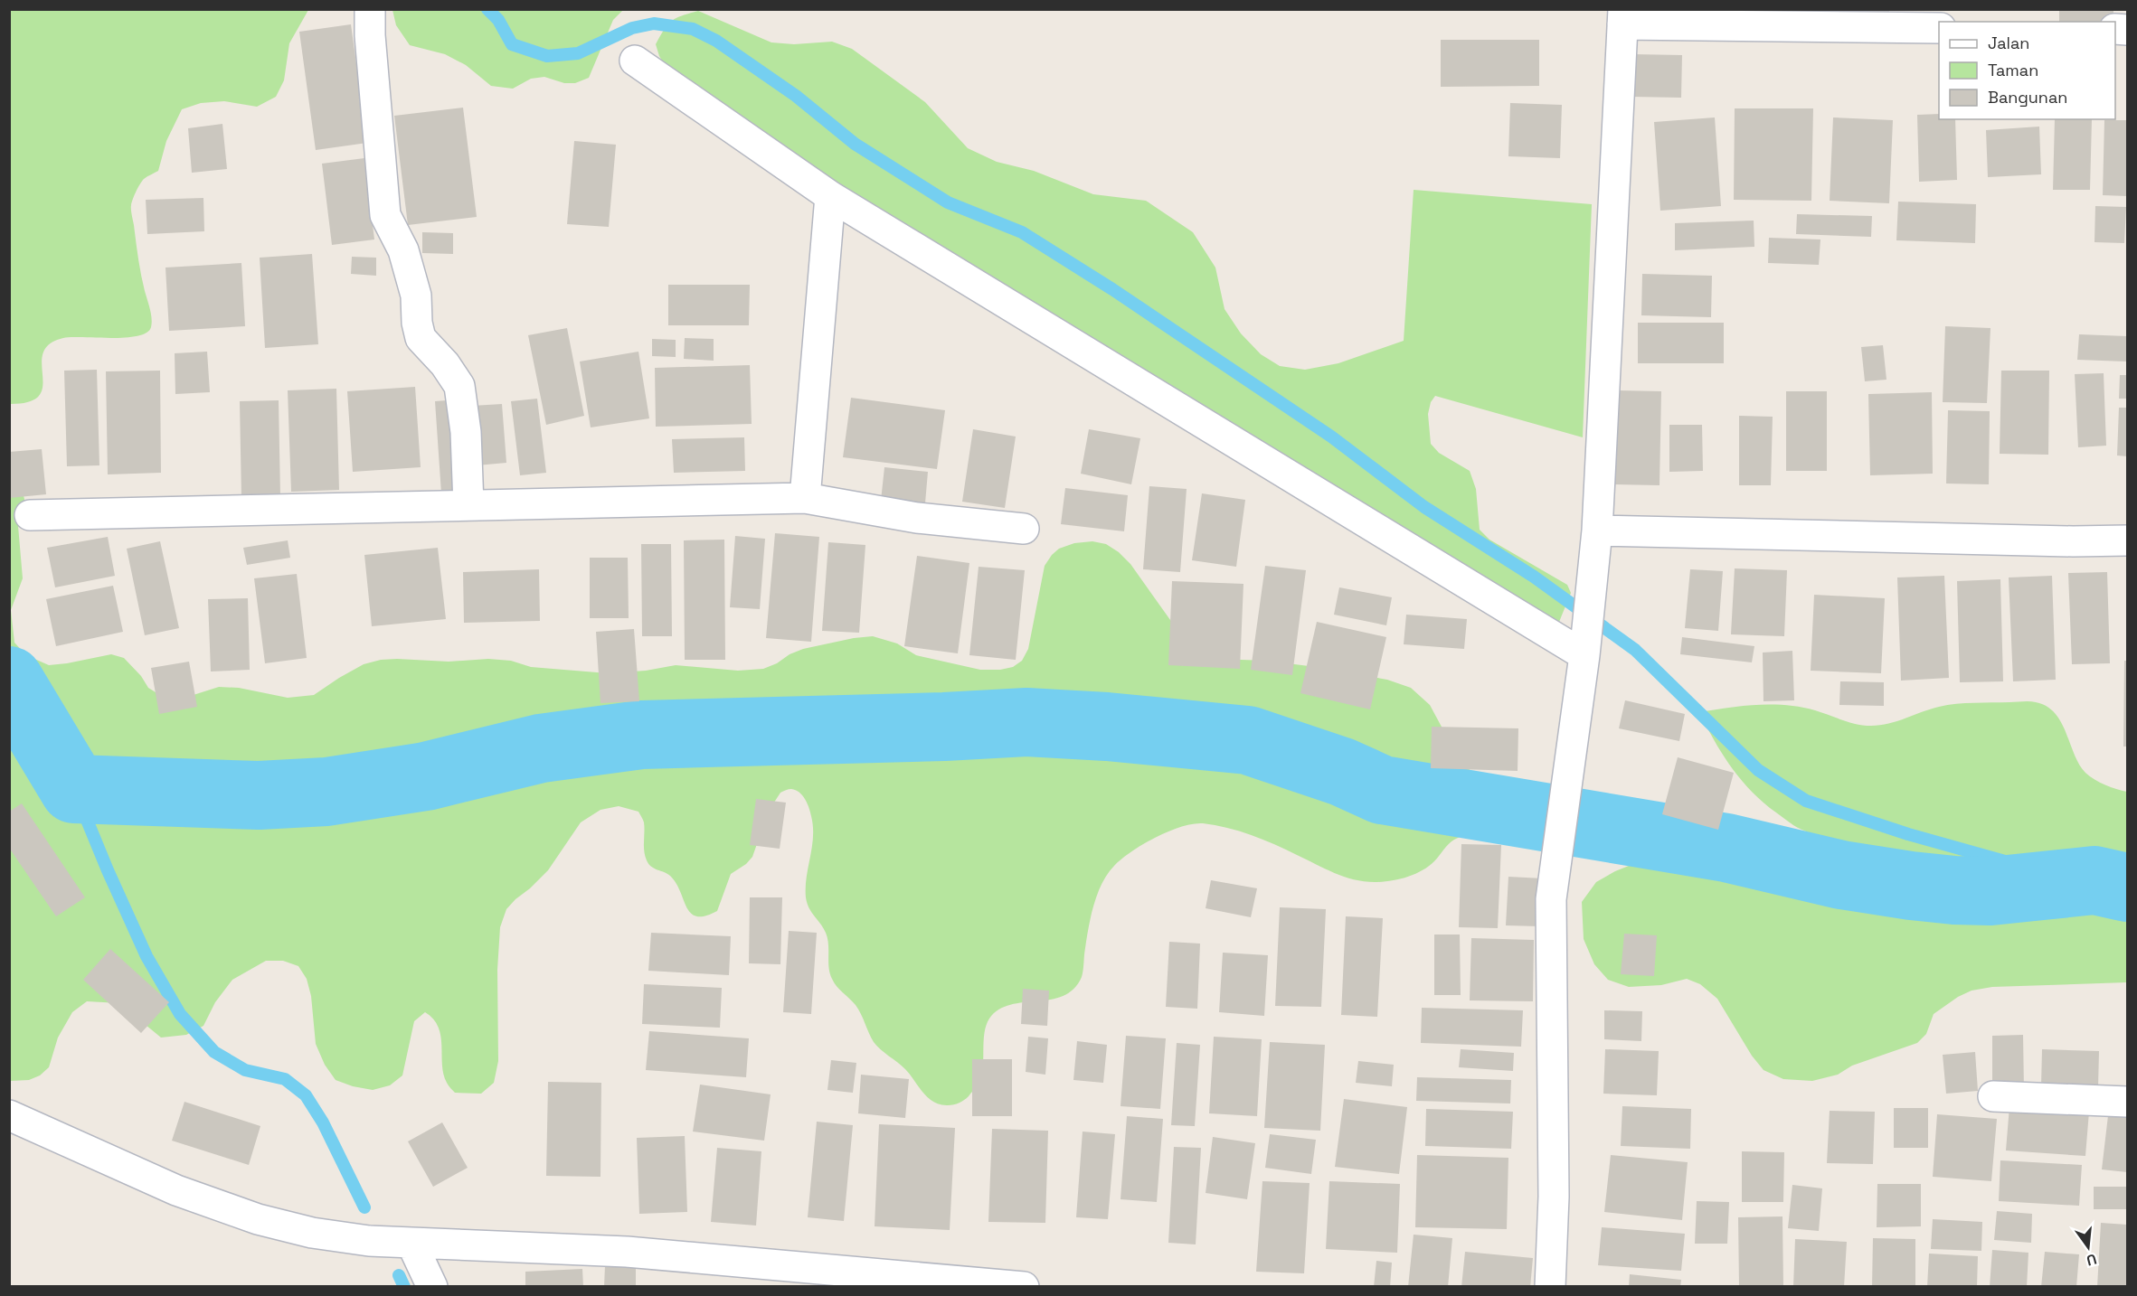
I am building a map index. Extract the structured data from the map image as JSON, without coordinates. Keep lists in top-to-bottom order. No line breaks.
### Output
{"legend":["Jalan","Taman","Bangunan"],"north":"bottom"}
